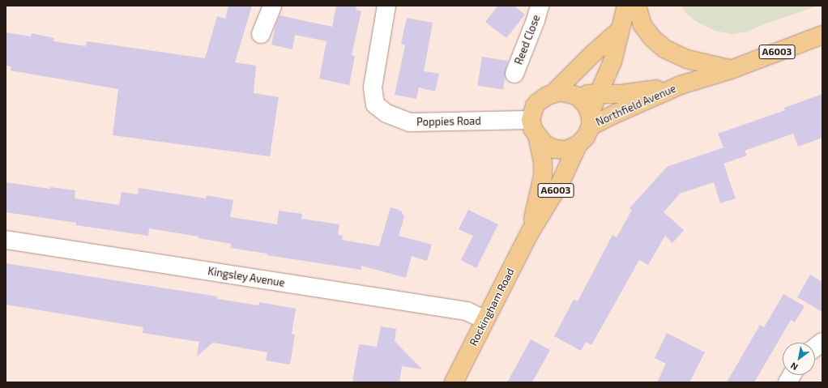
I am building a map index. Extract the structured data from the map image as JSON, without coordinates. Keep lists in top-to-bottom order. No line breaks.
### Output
{"streets":{"main road":["A6003","Northfield Avenue","Rockingham Road"],"street":["Reed Close","Poppies Road","Kingsley Avenue"]},"crossings":[["Northfield Avenue","Poppies Road"],["Northfield Avenue","Rockingham Road"],["Poppies Road","Rockingham Road"],["Kingsley Avenue","Rockingham Road"]],"north":"bottom left"}
